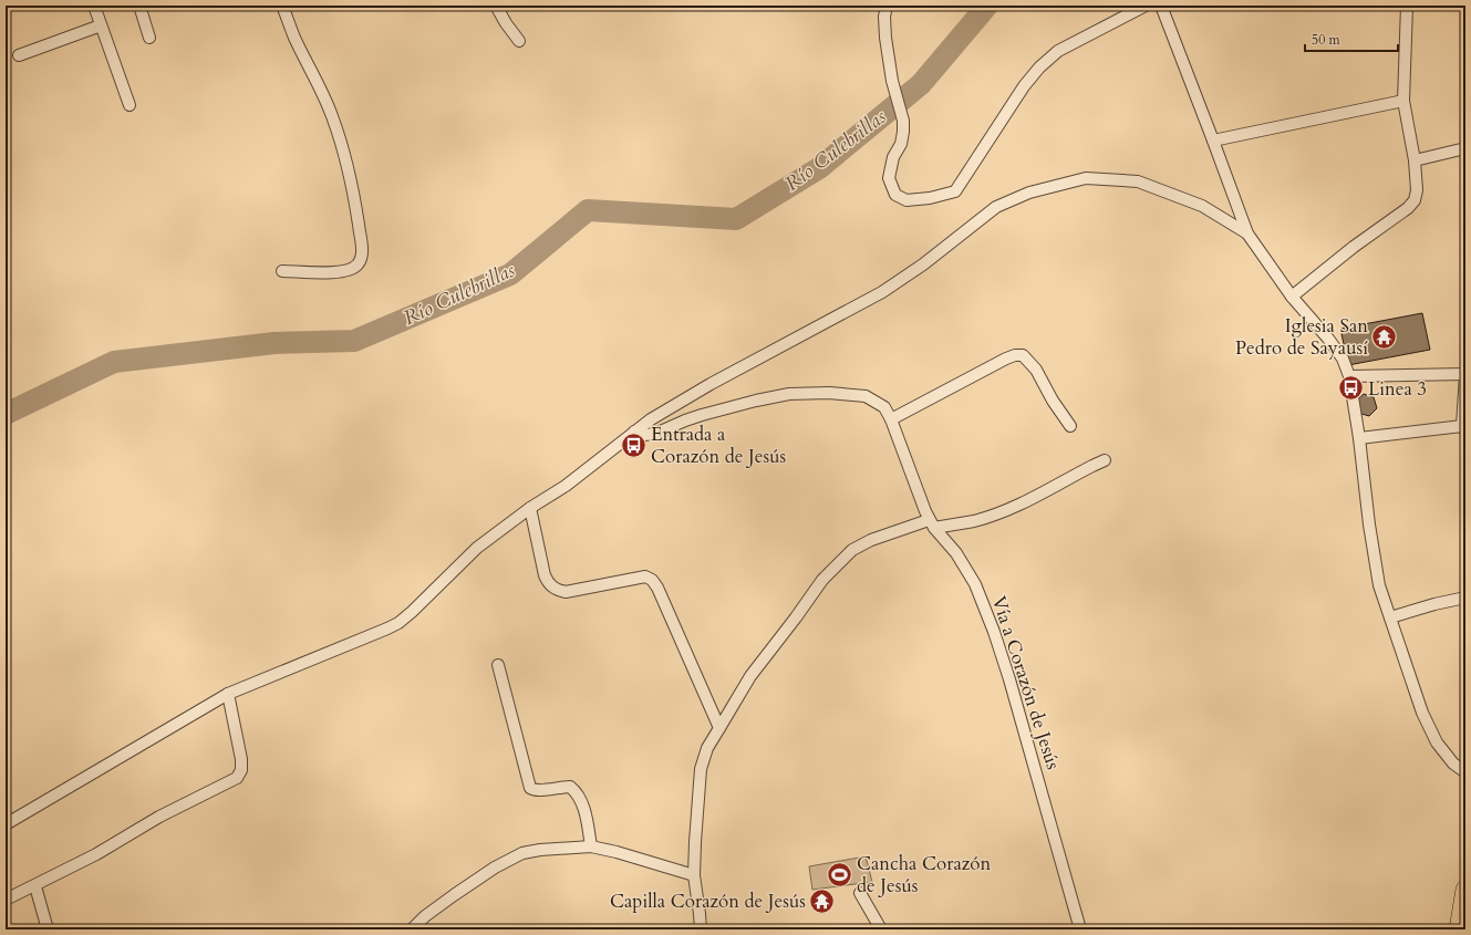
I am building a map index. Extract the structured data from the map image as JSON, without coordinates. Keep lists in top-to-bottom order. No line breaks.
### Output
{"streets":{"street":["Vía a Corazón de Jesús"]},"water":["Río Culebrillas"],"places":{"temple":["Iglesia San Pedro de Sayausí","Capilla Corazón de Jesús"],"bus stop":["Linea 3","Entrada a Corazón de Jesús"],"sports":["Cancha Corazón de Jesús"]},"scale_bar":"50 m"}
